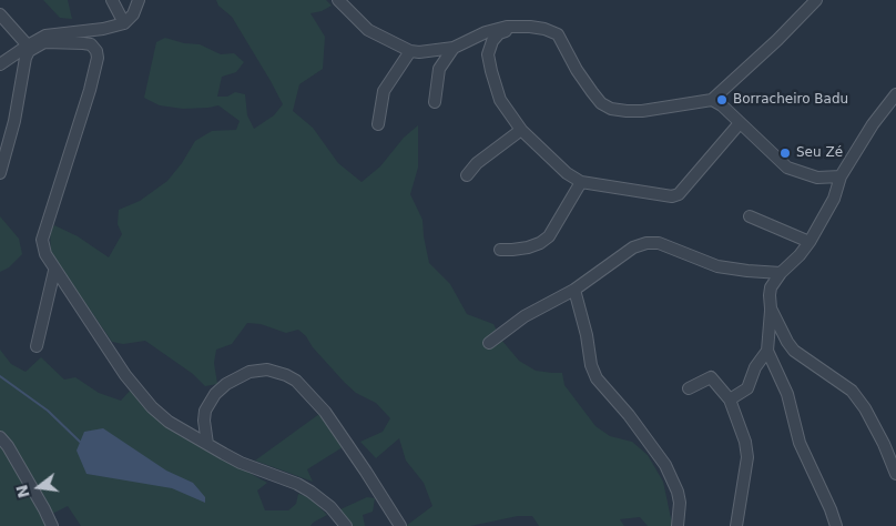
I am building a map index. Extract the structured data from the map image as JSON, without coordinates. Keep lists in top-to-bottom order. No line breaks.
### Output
{"places":["Borracheiro Badu","Seu Zé"],"north":"left"}
